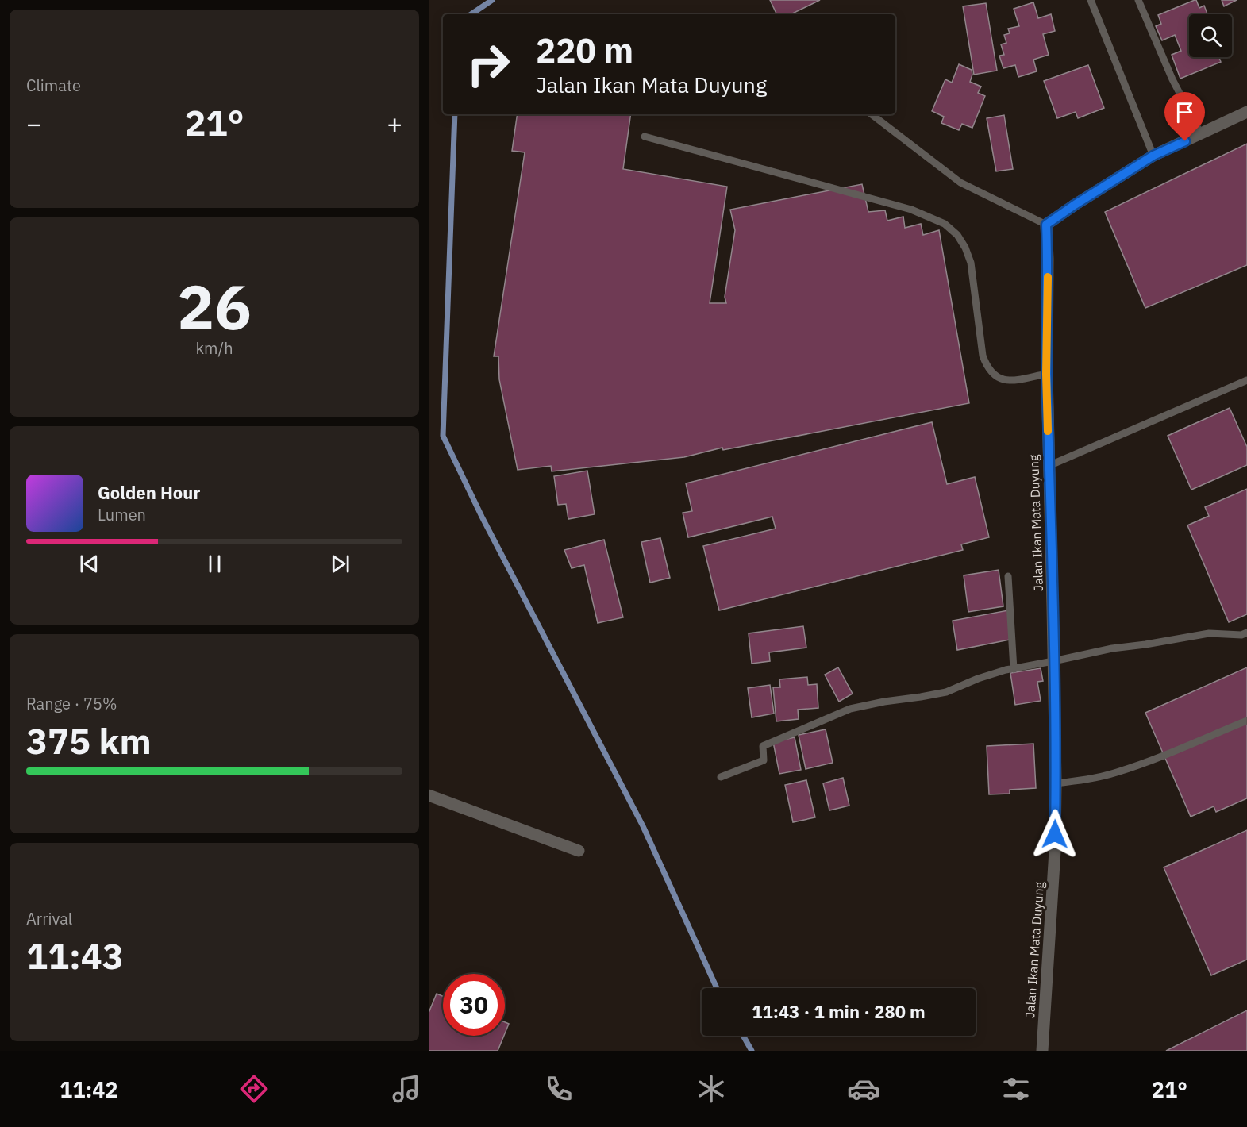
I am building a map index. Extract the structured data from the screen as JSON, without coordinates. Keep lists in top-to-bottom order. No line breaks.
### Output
{"streets":{"street":["Jalan Ikan Mata Duyung"]},"page":{"tile":["Climate",["26","km/h"],["Range · 75%","375 km"],["Arrival","11:43"]],"turn":["220 m","Jalan Ikan Mata Duyung"],"heat":["−","21°","+"],"song":["Golden Hour","Lumen"],"limit":"30","trip":"11:43 · 1 min · 280 m","tabs":["11:42","21°"]}}
